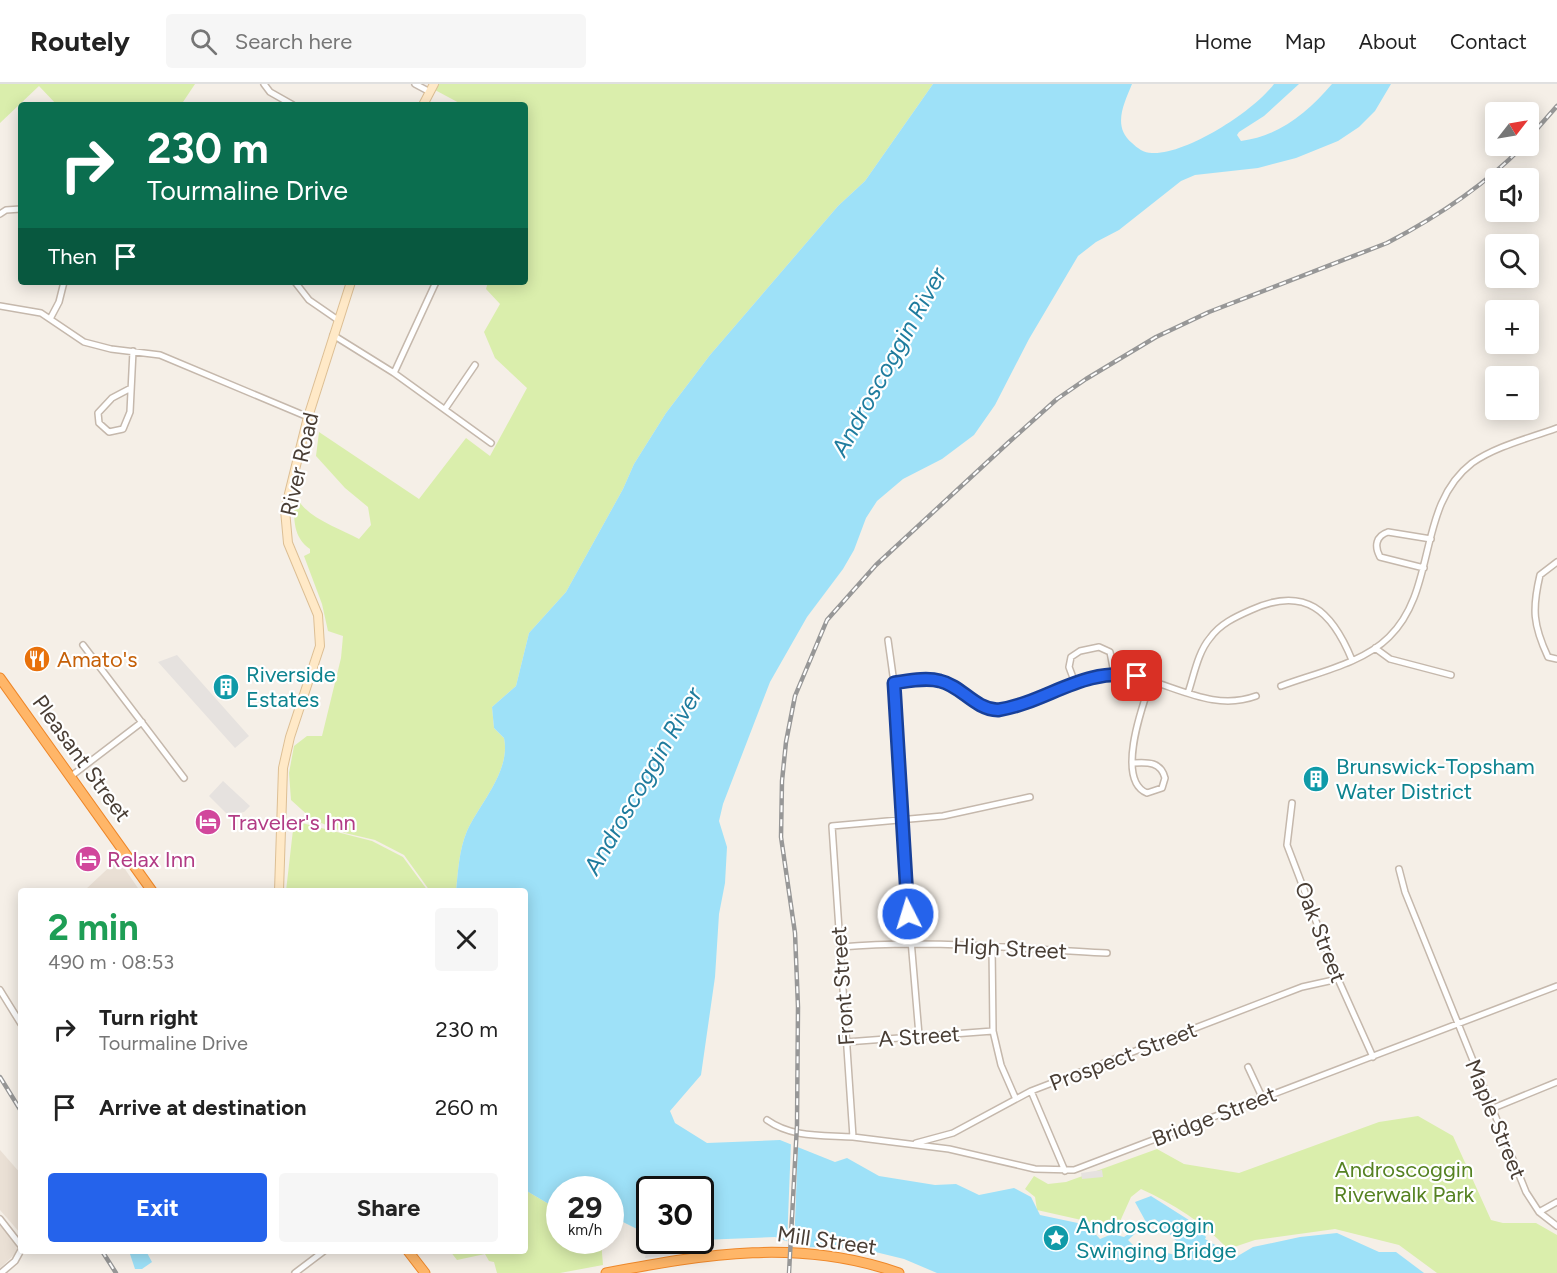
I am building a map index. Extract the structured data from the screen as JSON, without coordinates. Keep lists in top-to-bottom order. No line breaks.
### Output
{"streets":{"highway":["Pleasant Street","Mill Street"],"street":["River Road","Oak Street","High Street","Front Street","A Street","Prospect Street","Bridge Street","Maple Street"]},"crossings":[["Oak Street","Prospect Street"],["Oak Street","Bridge Street"],["High Street","Front Street"],["Front Street","A Street"],["Front Street","Bridge Street"],["Prospect Street","Bridge Street"],["Bridge Street","Maple Street"]],"water":["Androscoggin River"],"parks":["Androscoggin Riverwalk Park"],"places":{"restaurant":["Amato's"],"building":["Riverside Estates","Brunswick-Topsham Water District"],"hotel":["Traveler's Inn","Relax Inn"],"place":["Androscoggin Swinging Bridge"]},"north":"top right","page":{"header":"Routely","search":"Search here","nav":["Home","Map","About","Contact"],"map_buttons":["+","−"],"turn":["230 m","Tourmaline Drive"],"then":"Then","heading":["2 min","490 m · 08:53"],"list":[{"name":"Turn right","note":"Tourmaline Drive","value":"230 m"},{"name":"Arrive at destination","value":"260 m"}],"buttons":["Exit","Share"],"speed":"29 km/h","limit":"30"}}
